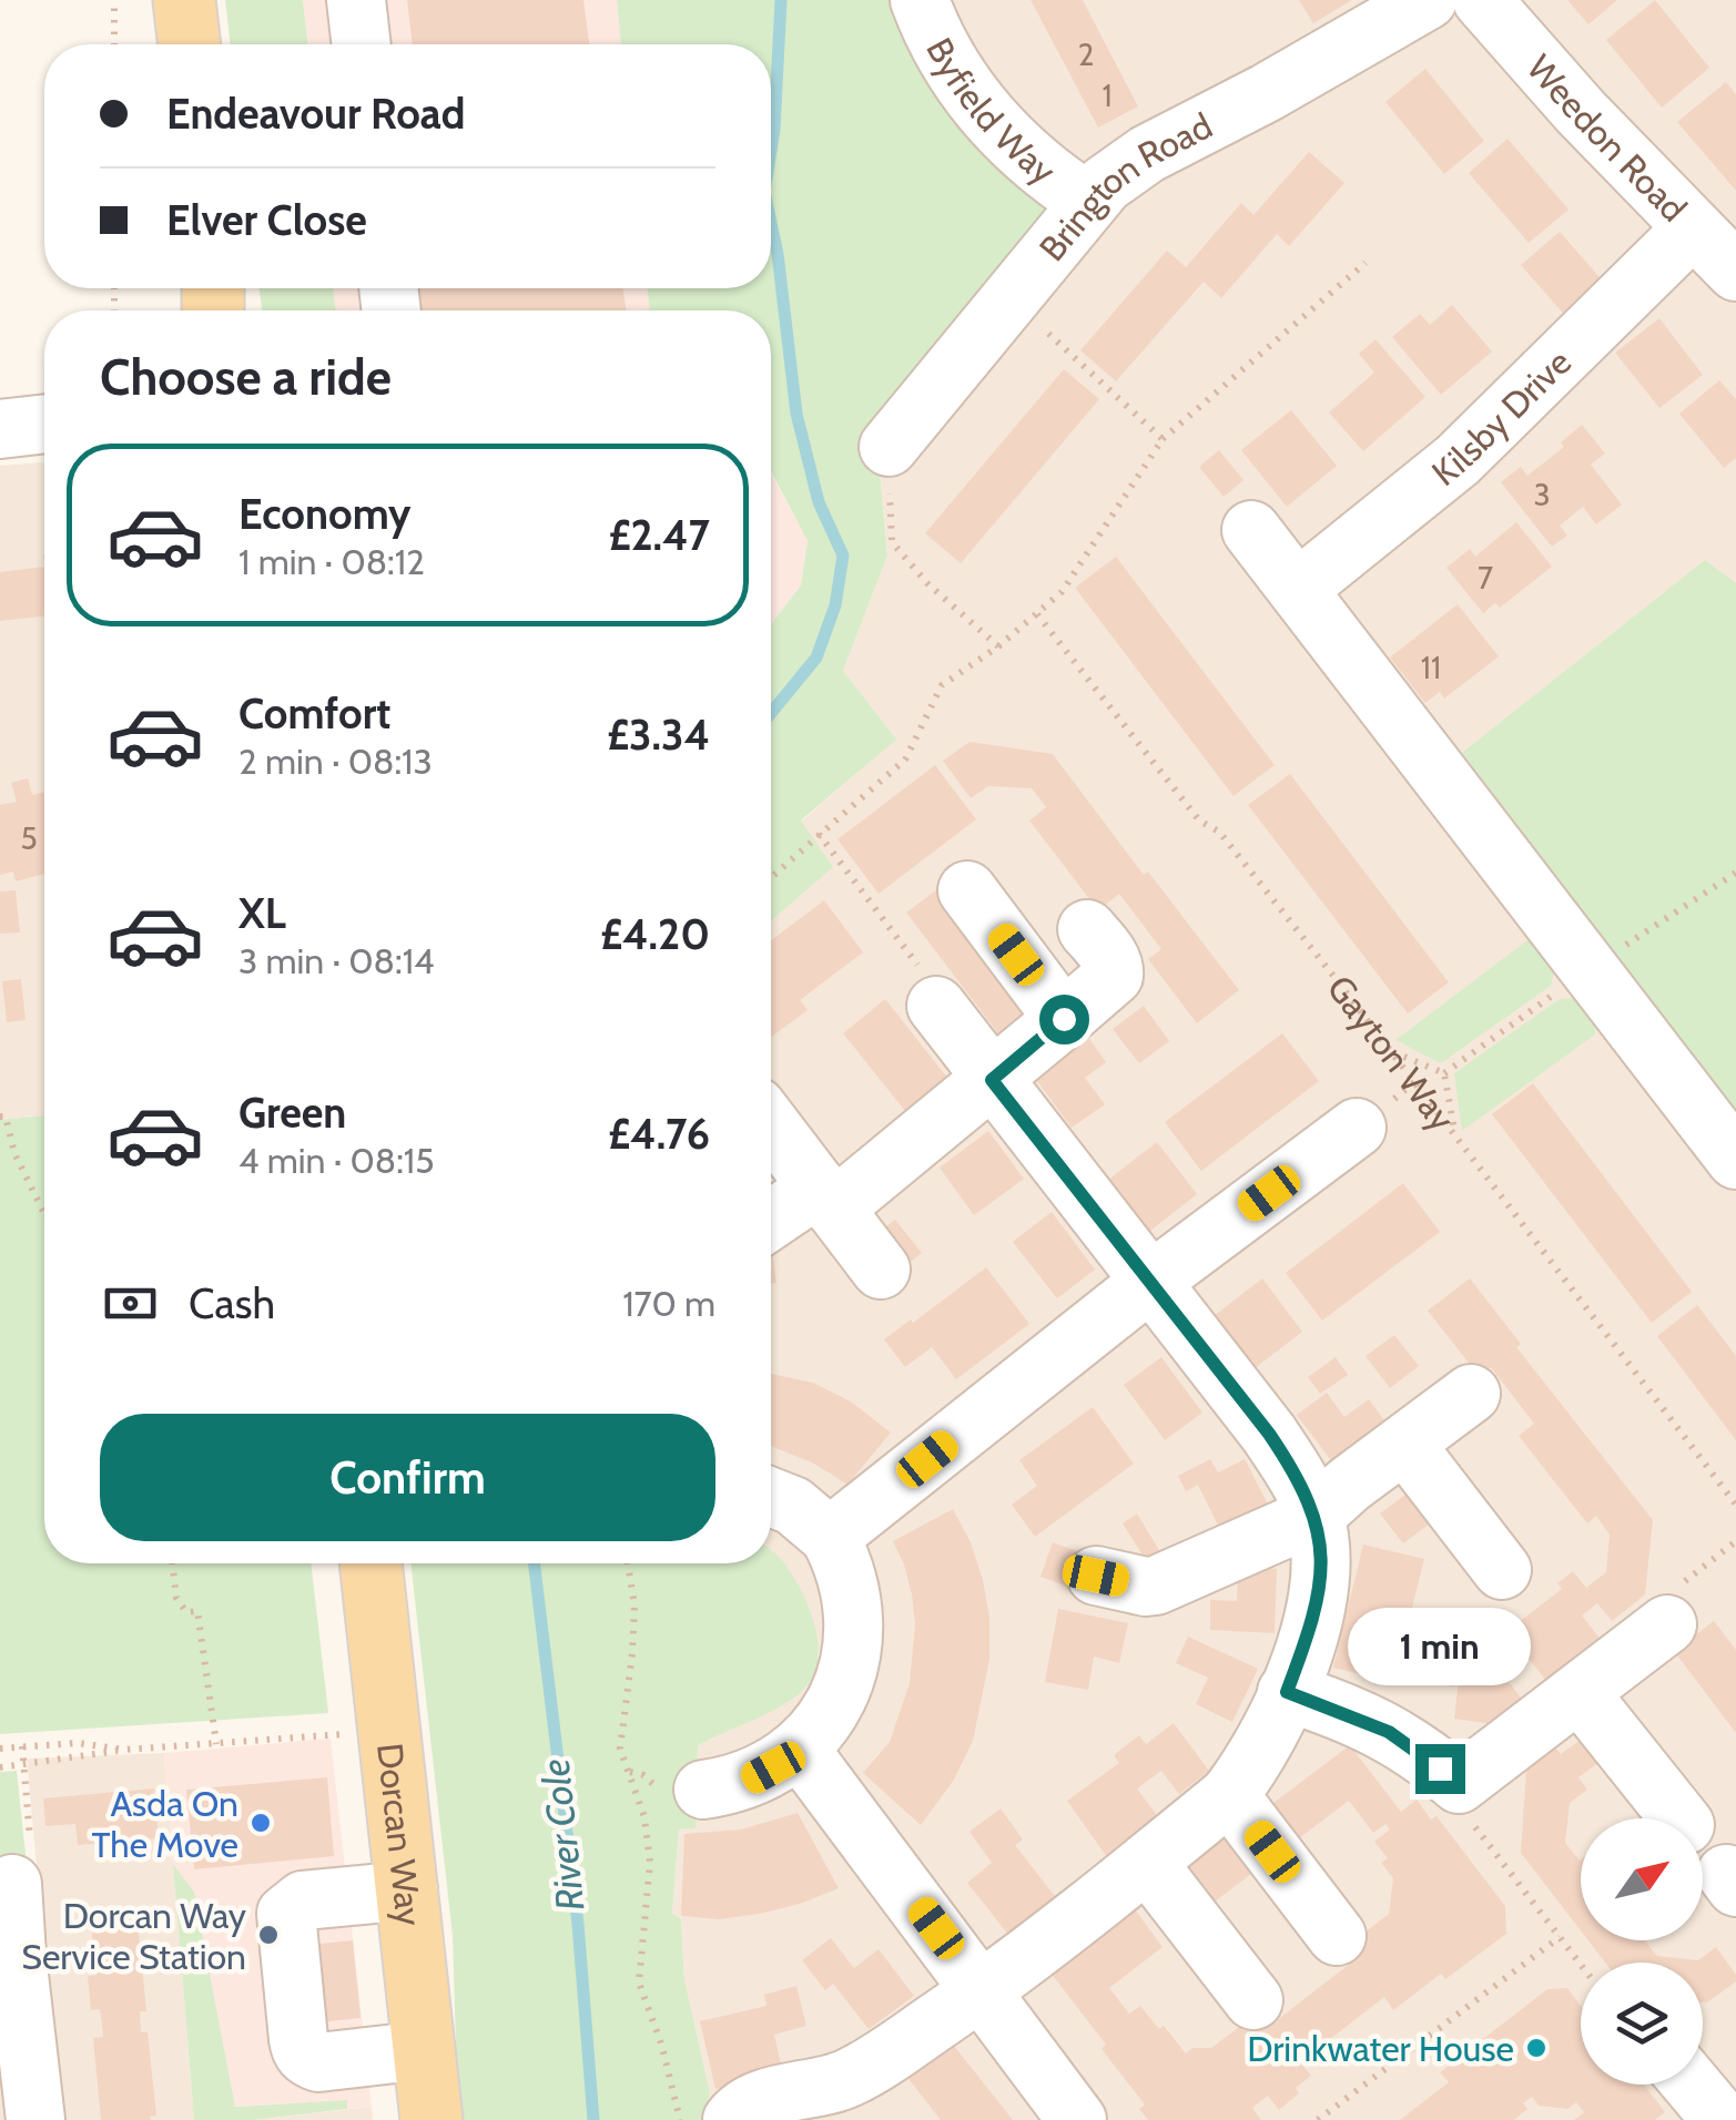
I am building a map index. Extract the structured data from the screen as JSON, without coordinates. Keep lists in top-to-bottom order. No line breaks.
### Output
{"streets":{"main road":["Dorcan Way"],"street":["Byfield Way","Weedon Road","Brington Road","Kilsby Drive"],"path":["Gayton Way"]},"crossings":[["Byfield Way","Brington Road"],["Weedon Road","Kilsby Drive"]],"water":["River Cole"],"places":["Asda On The Move","Dorcan Way Service Station","Drinkwater House"],"house_numbers":["2","1","3","7","11","5"],"north":"top right","page":{"banner":["Endeavour Road","Elver Close"],"heading":"Choose a ride","list":[{"name":"Economy","note":"1 min · 08:12","value":"£2.47"},{"name":"Comfort","note":"2 min · 08:13","value":"£3.34"},{"name":"XL","note":"3 min · 08:14","value":"£4.20"},{"name":"Green","note":"4 min · 08:15","value":"£4.76"}],"pay":["Cash","170 m"],"buttons":"Confirm","bubble":"1 min"}}
